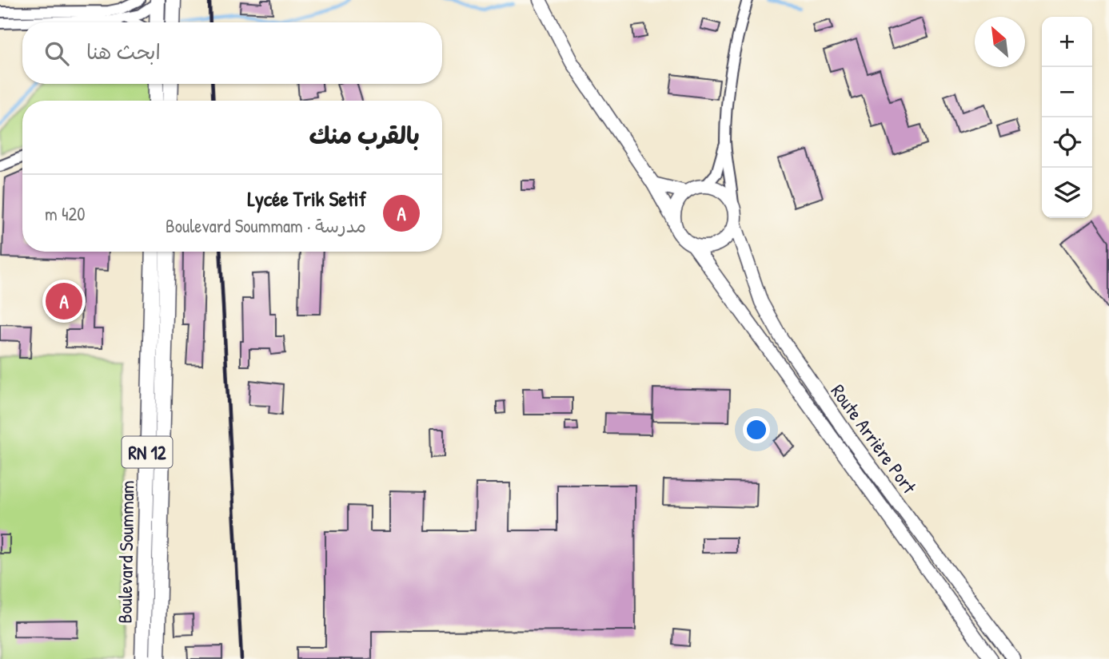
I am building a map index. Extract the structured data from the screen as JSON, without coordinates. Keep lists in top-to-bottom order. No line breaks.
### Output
{"streets":{"main road":["RN 12","Boulevard Soummam"],"street":["Route Arrière Port"]},"north":"top left","page":{"map_buttons":["+","−"],"search":"ابحث هنا","heading":"بالقرب منك","list":[{"mark":"A","name":"Lycée Trik Setif","note":"مدرسة · Boulevard Soummam","value":"420 m"}],"pins":"A"}}
